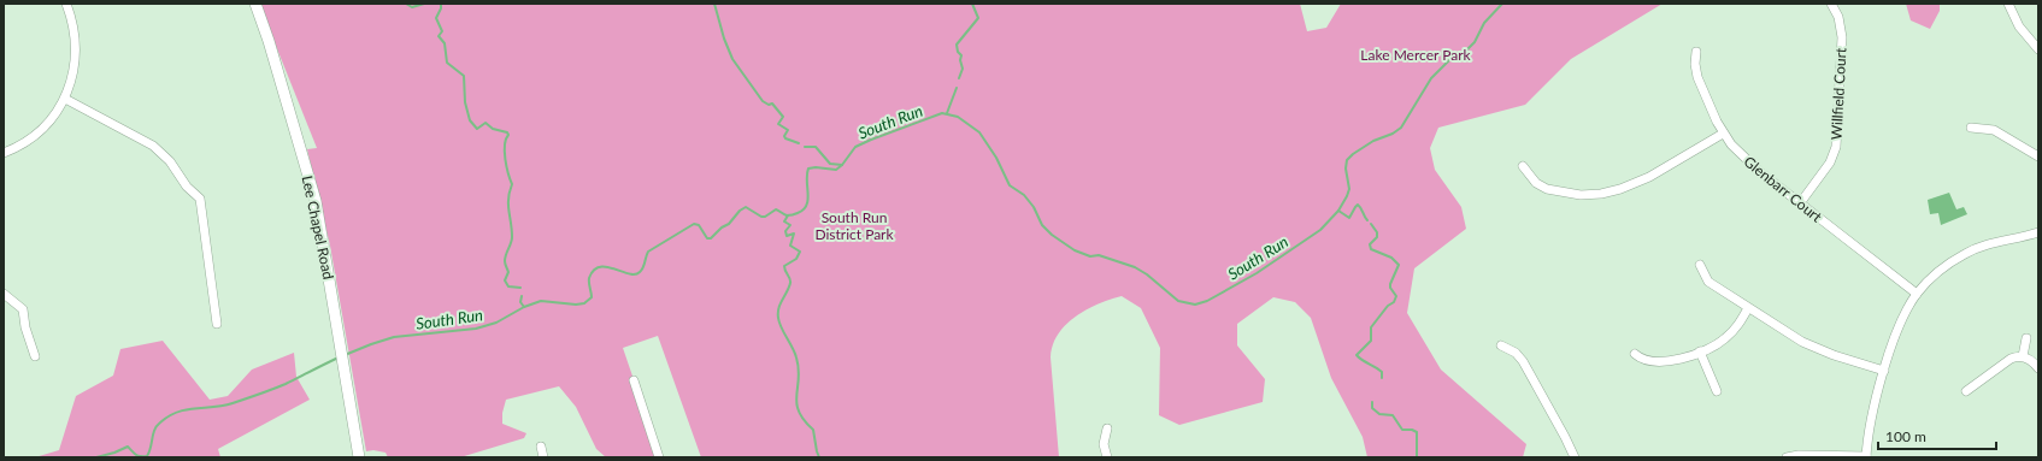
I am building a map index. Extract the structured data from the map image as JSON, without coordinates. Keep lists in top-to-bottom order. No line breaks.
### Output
{"streets":{"main road":["Lee Chapel Road"],"street":["Willfield Court","Glenbarr Court"]},"crossings":[["Willfield Court","Glenbarr Court"]],"water":["South Run"],"parks":["Lake Mercer Park","South Run District Park"],"scale_bar":"100 m"}
